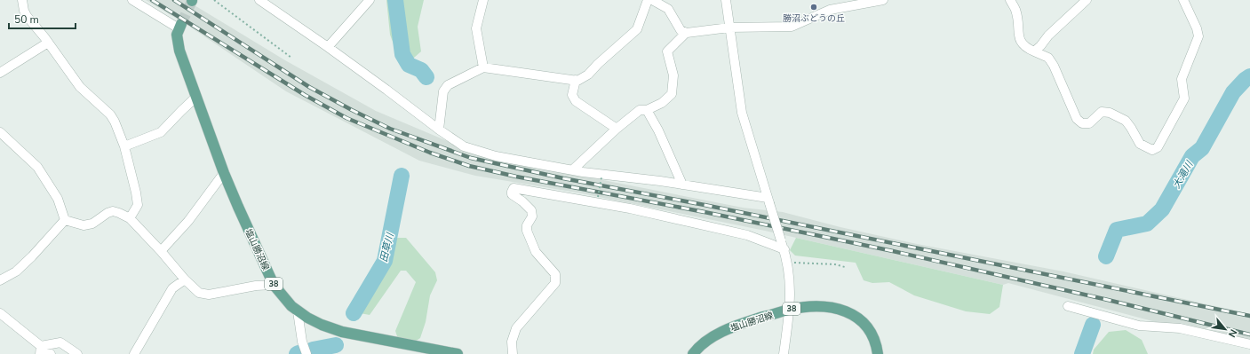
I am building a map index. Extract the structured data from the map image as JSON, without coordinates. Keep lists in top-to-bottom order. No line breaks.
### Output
{"streets":{"main road":["塩山勝沼線","38"]},"water":["大滝川","田草川"],"places":["勝沼ぶどうの丘"],"scale_bar":"50 m","north":"bottom right"}
